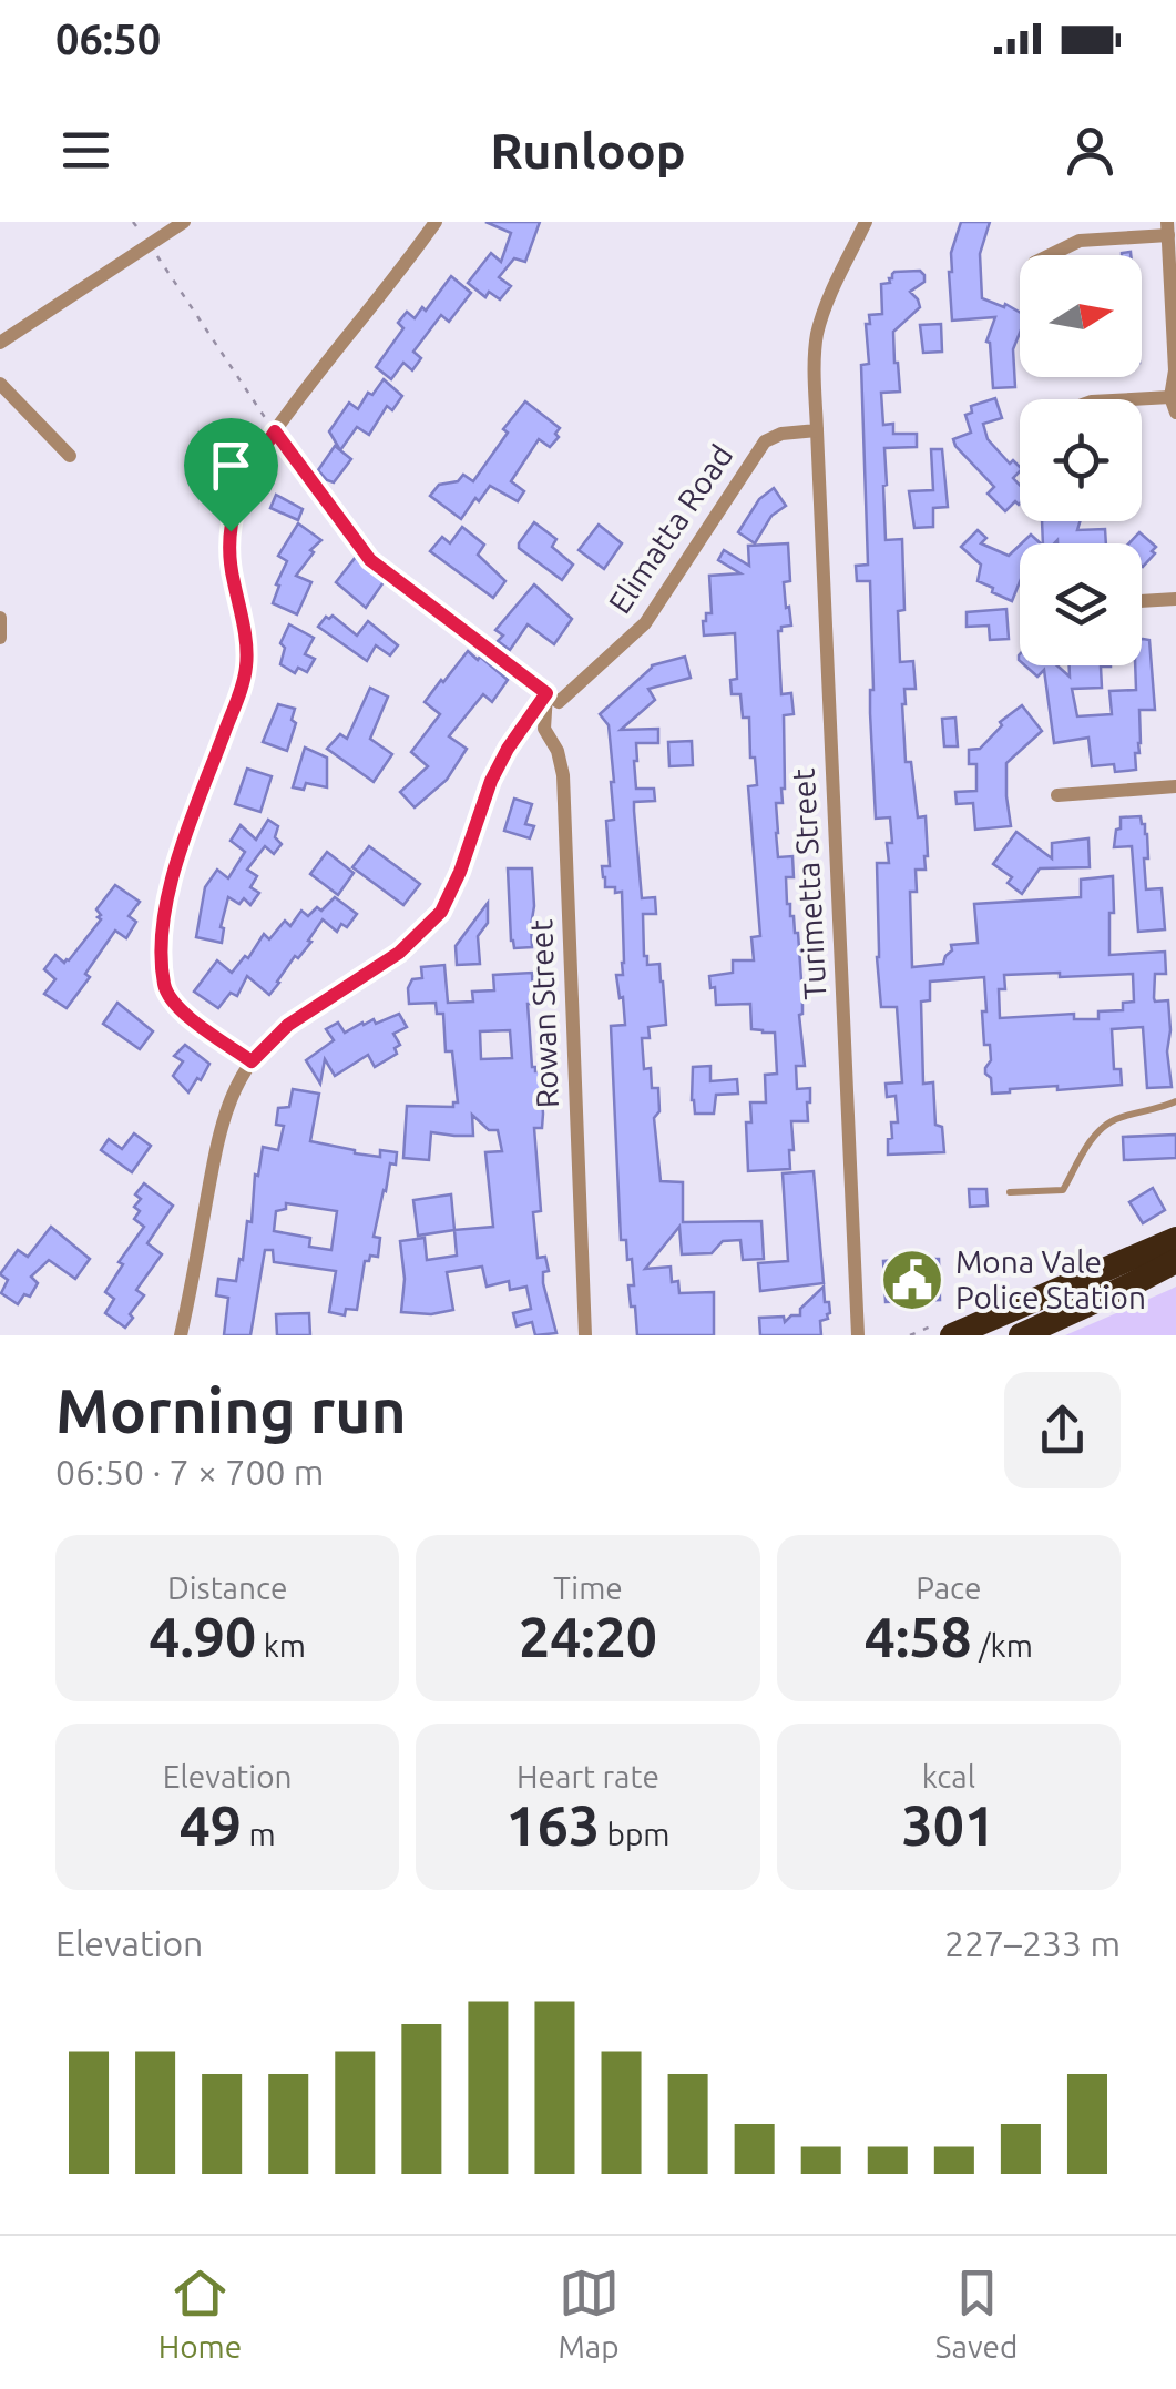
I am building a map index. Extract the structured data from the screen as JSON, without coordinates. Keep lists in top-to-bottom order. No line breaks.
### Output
{"streets":{"street":["Elimatta Road","Turimetta Street","Rowan Street"]},"crossings":[["Elimatta Road","Turimetta Street"],["Elimatta Road","Rowan Street"]],"places":{"public building":["Mona Vale Police Station"]},"north":"right","page":{"status":"06:50","header":"Runloop","heading":["Morning run","06:50 · 7 × 700 m"],"stats":[["Distance","4.90 km"],["Time","24:20"],["Pace","4:58 /km"],["Elevation","49 m"],["Heart rate","163 bpm"],["kcal","301"]],"chart":["Elevation","227–233 m"],"tabs":["Home","Map","Saved"]}}
